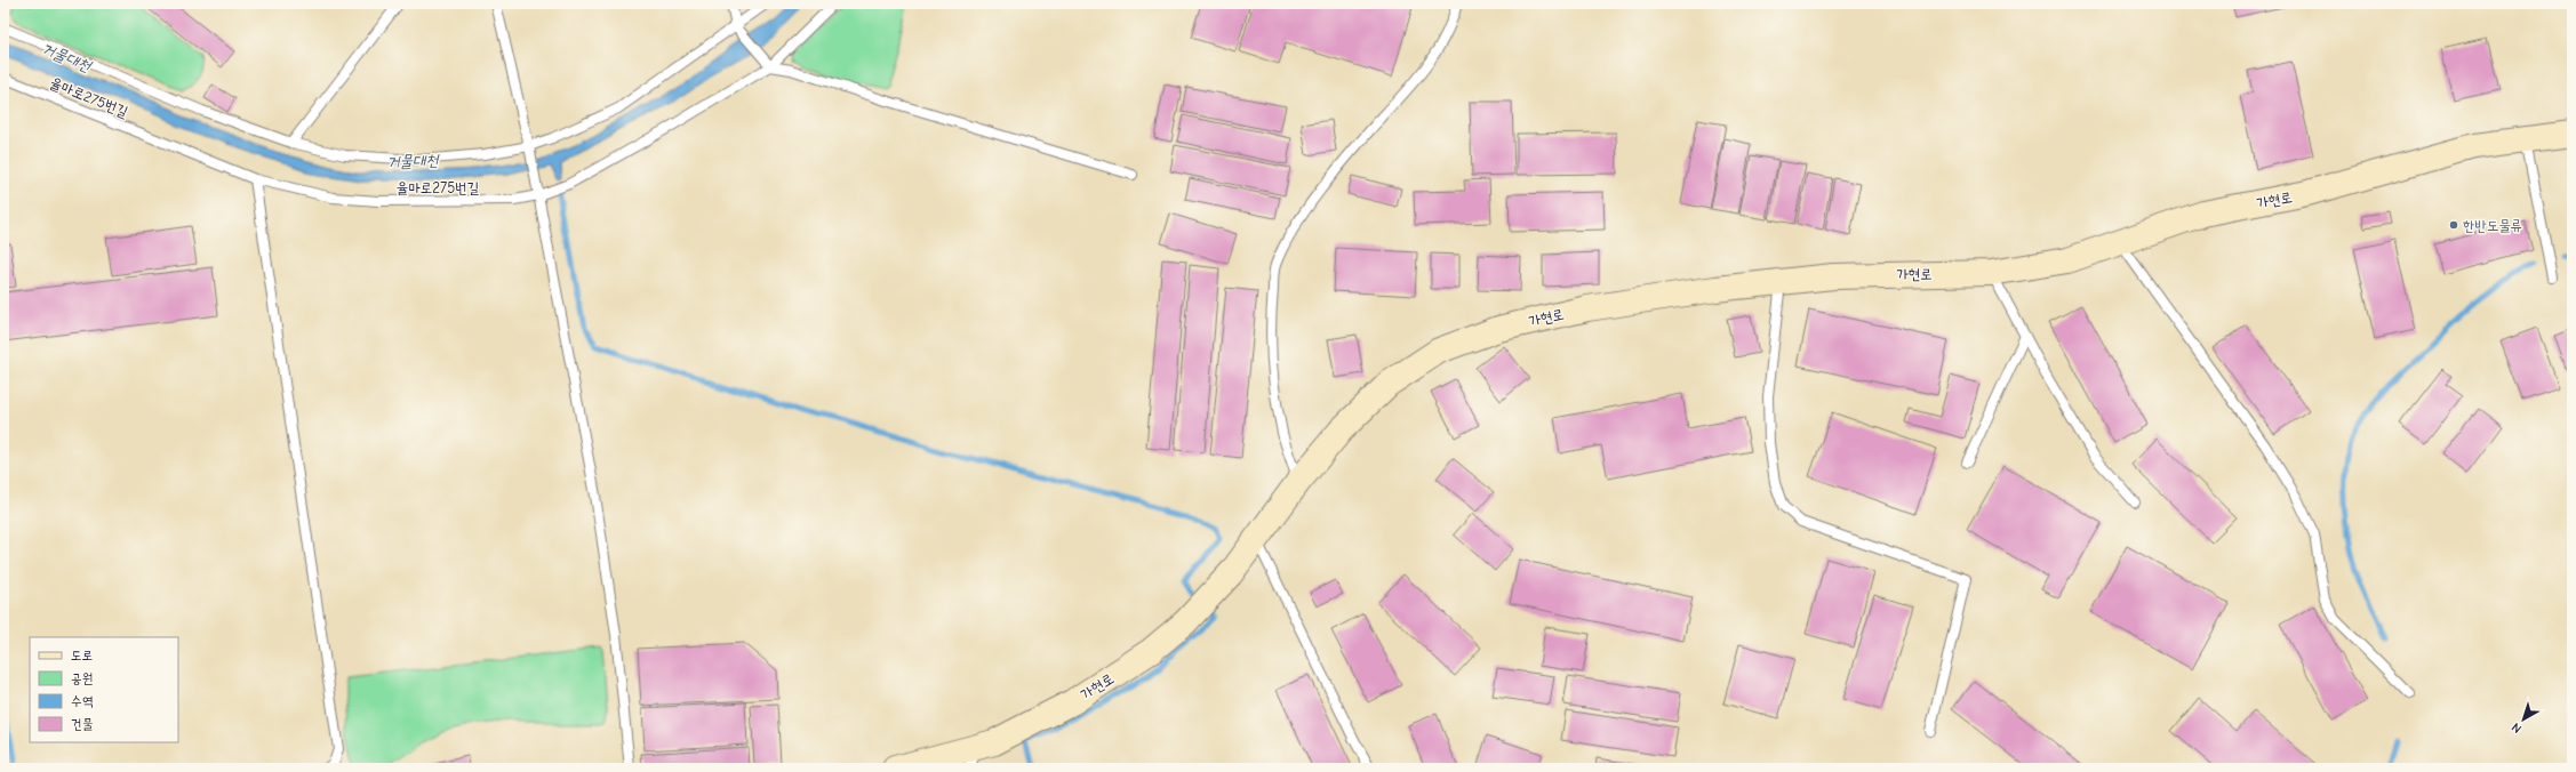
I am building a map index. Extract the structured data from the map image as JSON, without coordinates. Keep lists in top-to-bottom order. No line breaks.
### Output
{"streets":{"street":["가현로"],"lane":["율마로275번길"]},"water":["거물대천"],"places":["한반도물류"],"legend":["도로","공원","수역","건물"],"north":"bottom left"}
